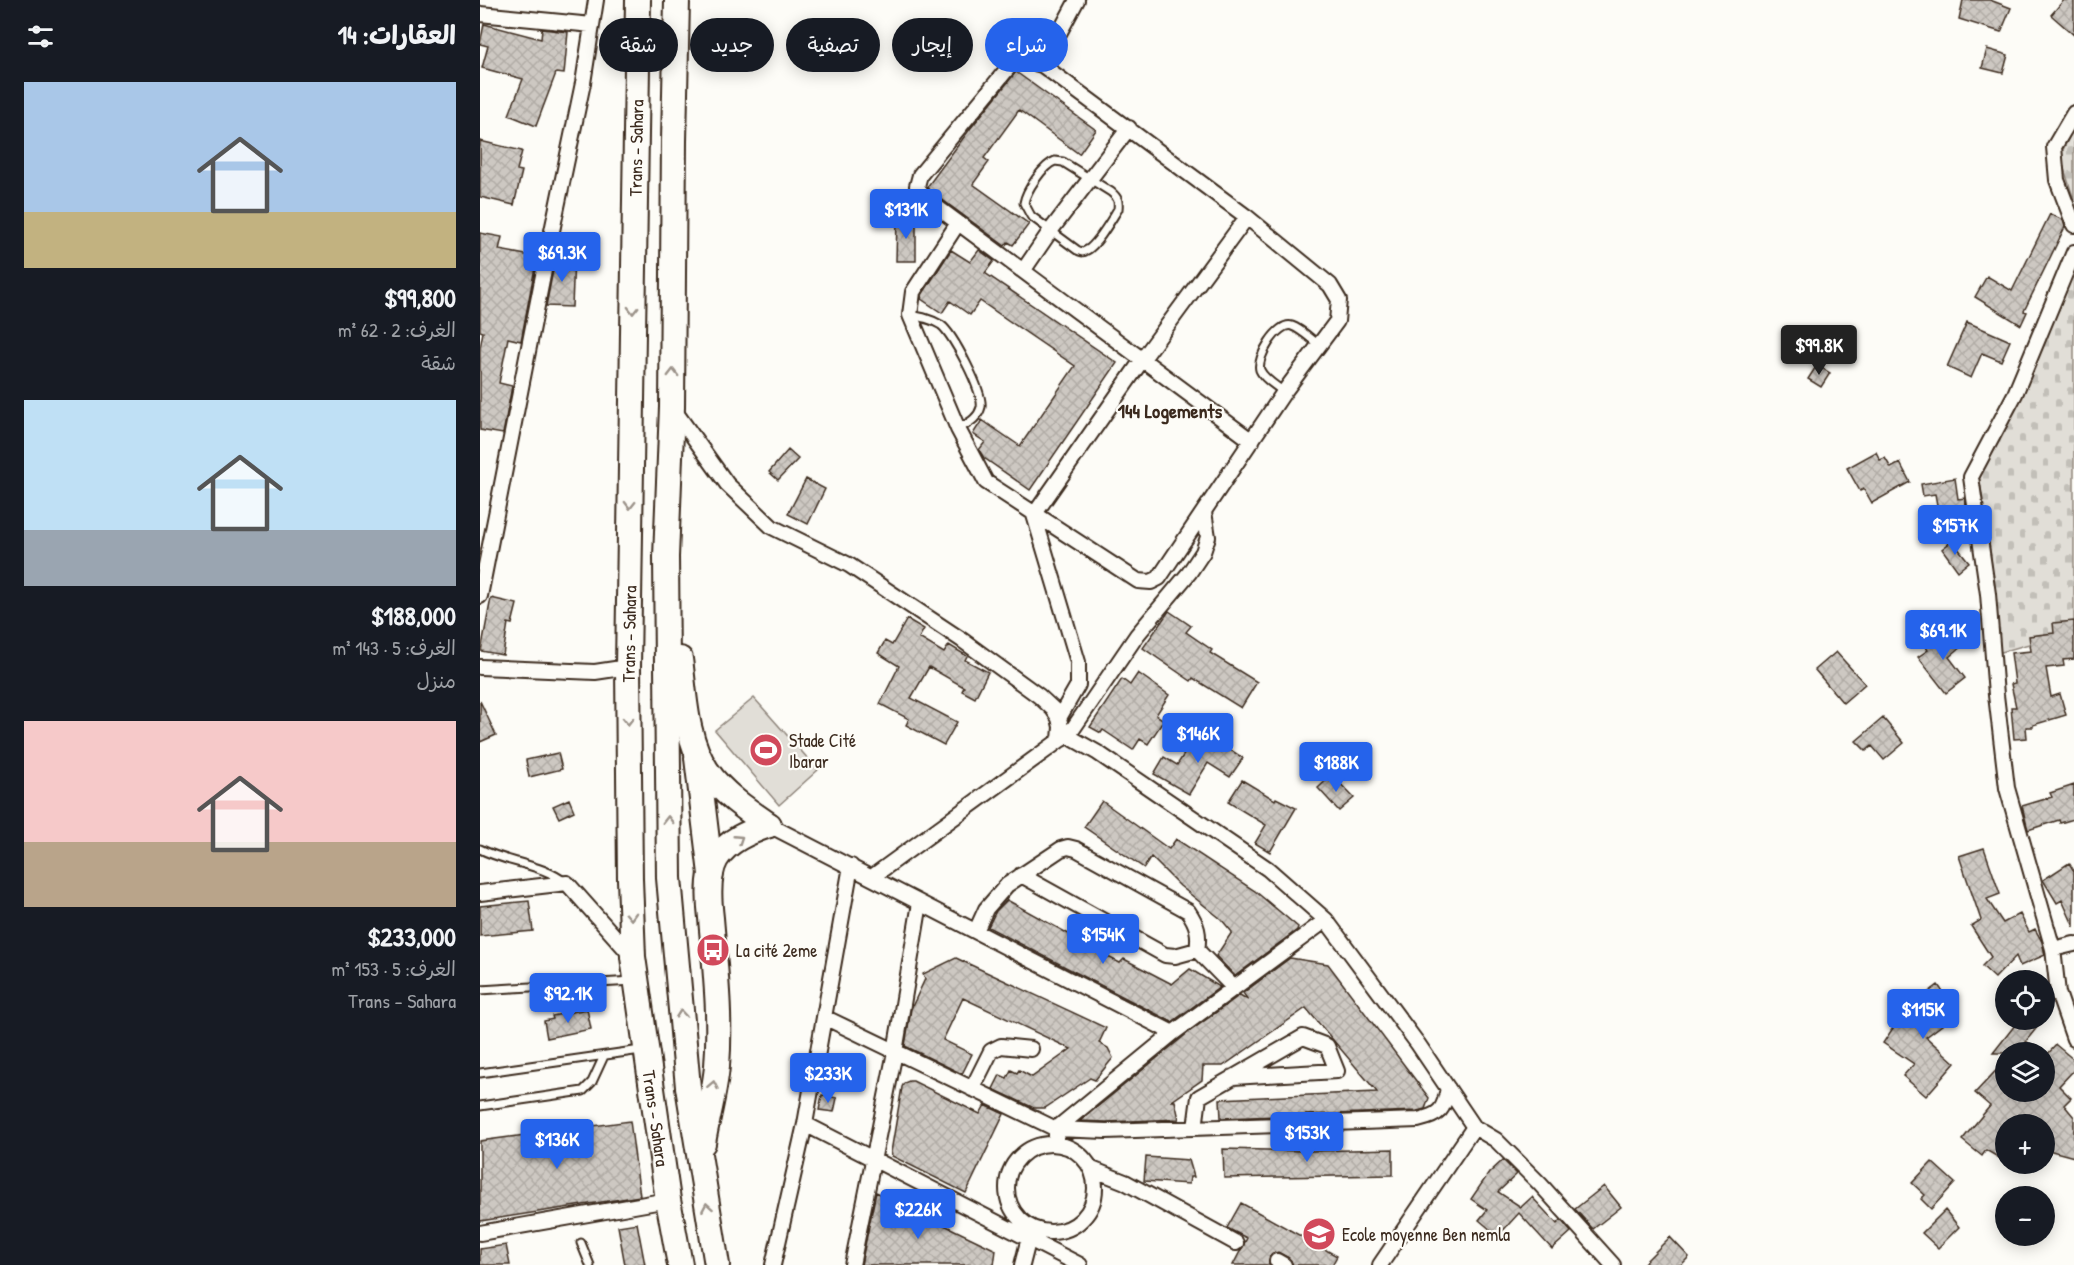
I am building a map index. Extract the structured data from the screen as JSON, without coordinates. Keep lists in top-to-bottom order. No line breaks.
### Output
{"streets":{"highway":["Trans - Sahara"]},"districts":["144 Logements"],"places":{"sports":["Stade Cité Ibarar"],"bus stop":["La cité 2eme"],"school or university":["Ecole moyenne Ben nemla"]},"page":{"heading":"العقارات: 14","chip":["شراء","إيجار","تصفية","جديد","شقة"],"list":[{"name":"$99,800","note":"الغرف: 2 · 62 m² · شقة"},{"name":"$188,000","note":"الغرف: 5 · 143 m² · منزل"},{"name":"$233,000","note":"الغرف: 5 · 153 m² · Trans - Sahara"}],"price":["$131K","$69.3K","$99.8K","$157K","$69.1K","$146K","$188K","$154K","$92.1K","$115K","$233K","$153K","$136K","$226K"],"map_buttons":["+","−"]}}
